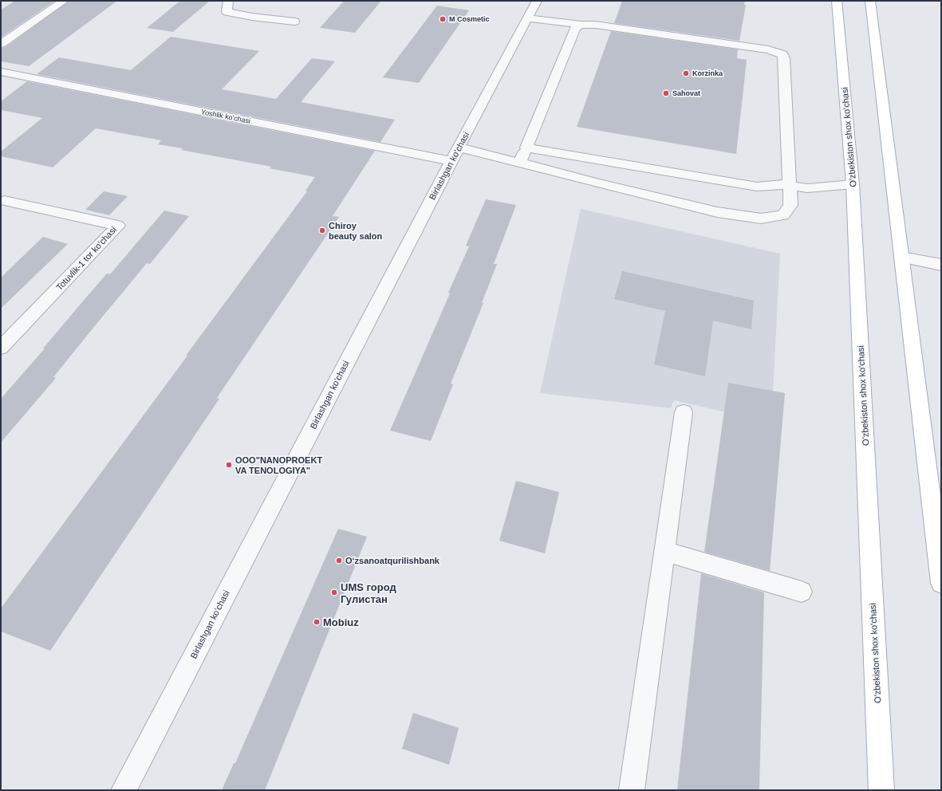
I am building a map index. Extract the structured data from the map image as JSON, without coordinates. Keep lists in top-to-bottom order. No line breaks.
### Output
{"streets":{"main road":["O'zbekiston shox ko'chasi"],"street":["Yoshlik ko'chasi","Birlashgan ko'chasi","Totuvlik-1 tor ko'chasi"]},"crossings":[["Yoshlik ko'chasi","Birlashgan ko'chasi"]],"places":["M Cosmetic","Korzinka","Sahovat","Chiroy beauty salon","ООО\"NANOPROEKT VA TENOLOGIYA\"","Oʻzsanoatqurilishbank","UMS город Гулистан","Mobiuz"]}
